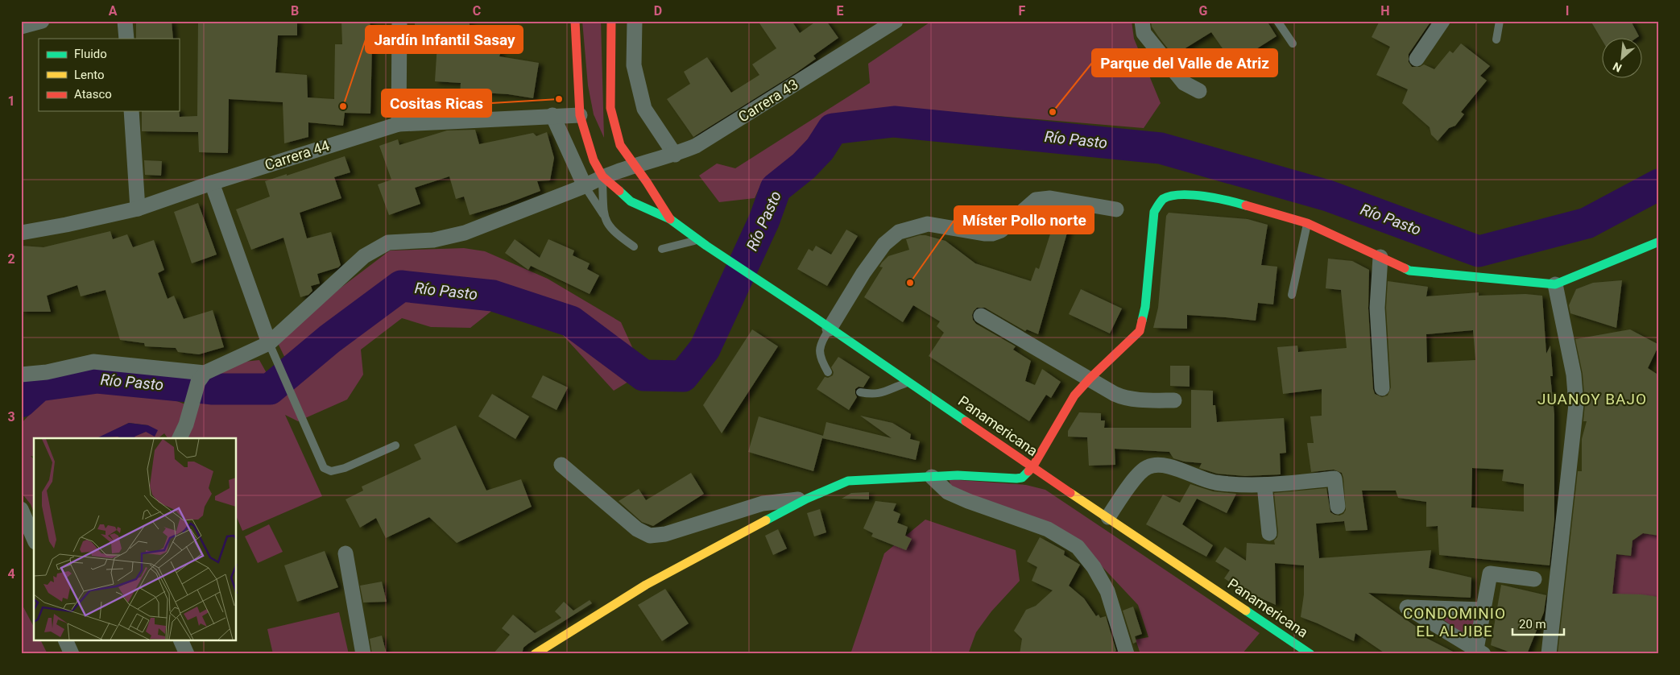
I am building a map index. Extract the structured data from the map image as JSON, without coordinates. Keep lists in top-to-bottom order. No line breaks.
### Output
{"streets":{"street":["Carrera 43","Carrera 44","Panamericana"]},"crossings":[["Carrera 43","Panamericana"],["Carrera 44","Panamericana"]],"districts":["JUANOY BAJO","CONDOMINIO EL ALJIBE"],"water":["Río Pasto"],"places":["Cositas Ricas","Jardín Infantil Sasay","Parque del Valle de Atriz","Míster Pollo norte"],"legend":["Fluido","Lento","Atasco"],"scale_bar":"20 m","north":"bottom left","grid":{"columns":["A","B","C","D","E","F","G","H","I"],"rows":["1","2","3","4"]}}
